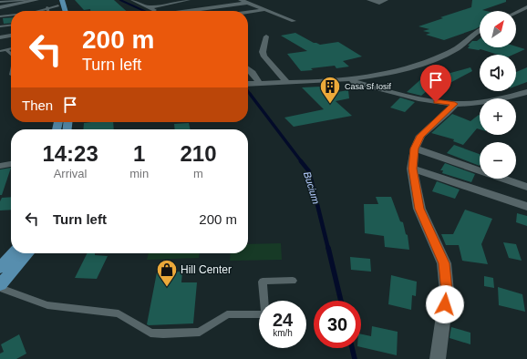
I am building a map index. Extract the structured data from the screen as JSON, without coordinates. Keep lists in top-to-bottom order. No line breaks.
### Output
{"water":["Bucium"],"places":{"building":["Casa Sf Iosif"],"shop":["Hill Center"]},"north":"top right","page":{"map_buttons":["+","−"],"turn":["200 m","Turn left"],"then":"Then","eta":["14:23","Arrival","1","min","210","m"],"list":[{"name":"Turn left","value":"200 m"}],"speed":"24 km/h","limit":"30"}}
